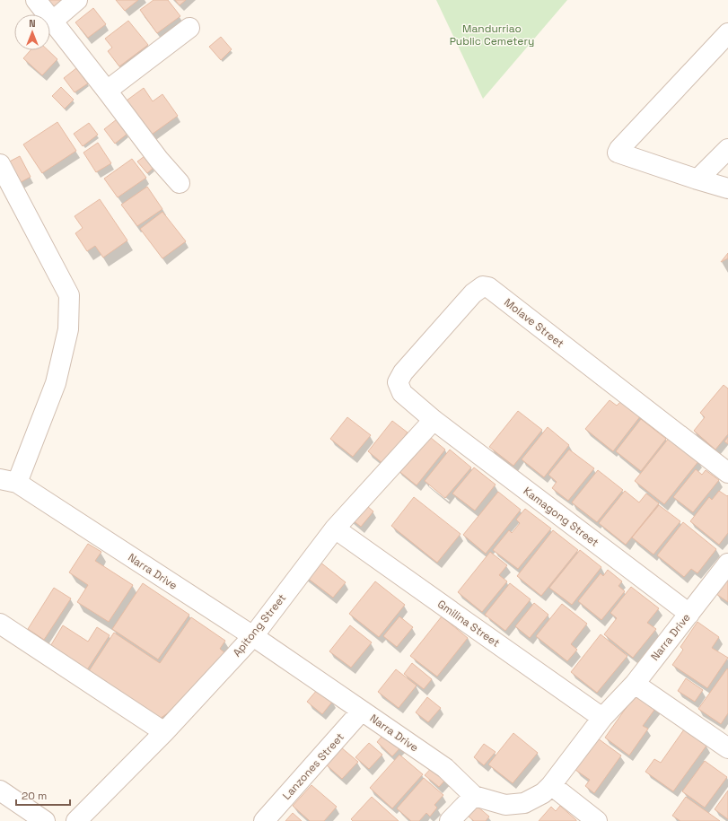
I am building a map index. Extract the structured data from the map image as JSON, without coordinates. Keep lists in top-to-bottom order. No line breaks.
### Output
{"streets":{"street":["Molave Street","Kamagong Street","Narra Drive","Gmilina Street","Apitong Street","Lanzones Street"]},"crossings":[["Molave Street","Kamagong Street"],["Molave Street","Apitong Street"],["Kamagong Street","Narra Drive"],["Kamagong Street","Apitong Street"],["Narra Drive","Gmilina Street"],["Narra Drive","Apitong Street"],["Narra Drive","Lanzones Street"],["Gmilina Street","Apitong Street"]],"parks":["Mandurriao Public Cemetery"],"scale_bar":"20 m","north":"top"}
